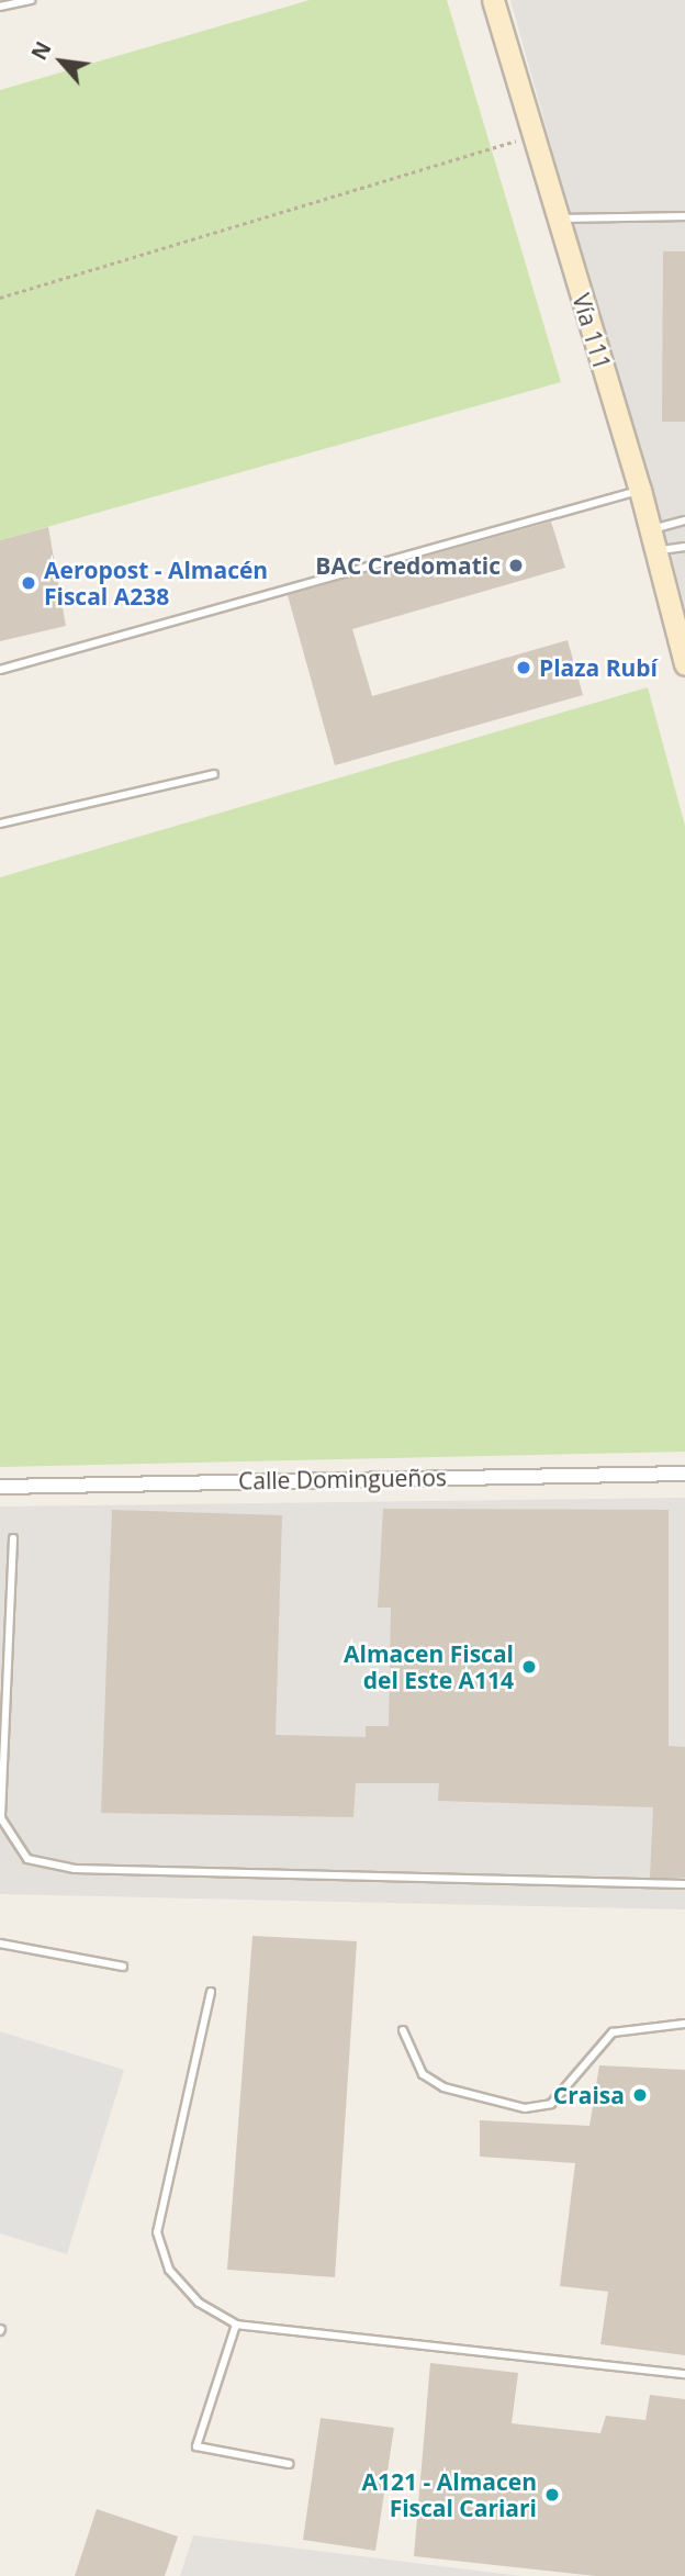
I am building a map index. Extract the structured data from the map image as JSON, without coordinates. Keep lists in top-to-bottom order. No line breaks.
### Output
{"streets":{"main road":["Vía 111"],"street":["Calle Domingueños"]},"places":["BAC Credomatic","Aeropost - Almacén Fiscal A238","Plaza Rubí","Almacen Fiscal del Este A114","Craisa","A121 - Almacen Fiscal Cariari"],"north":"top left"}
